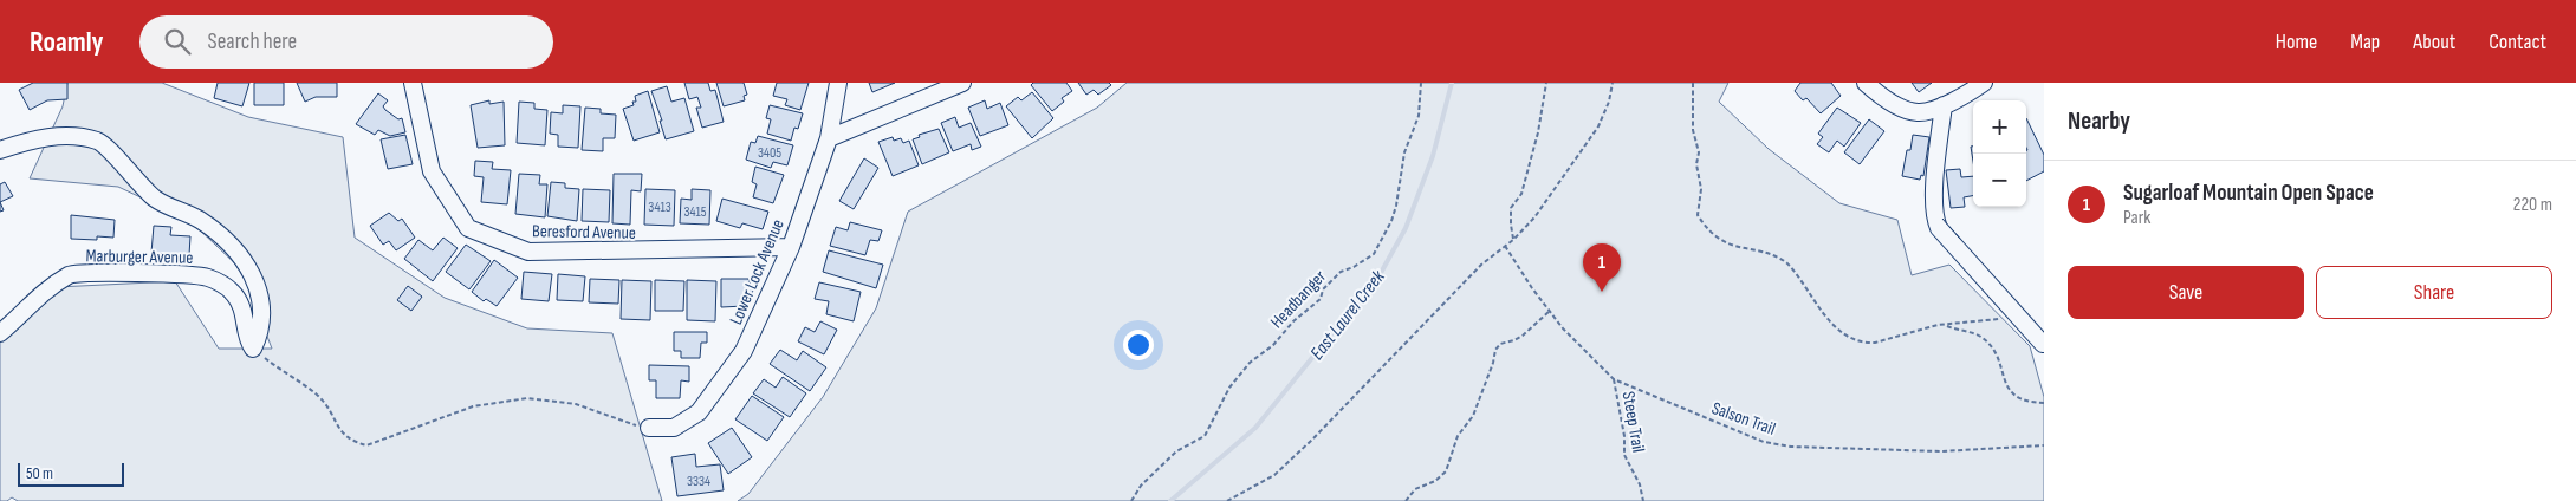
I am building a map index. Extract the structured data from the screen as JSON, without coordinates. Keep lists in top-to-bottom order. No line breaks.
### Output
{"streets":{"street":["Beresford Avenue","Marburger Avenue","Lower Lock Avenue"],"path":["Headbanger","Salson Trail","Steep Trail"]},"crossings":[["Beresford Avenue","Lower Lock Avenue"],["Salson Trail","Steep Trail"]],"water":["East Laurel Creek"],"house_numbers":["3405","3413","3415","3334"],"scale_bar":"50 m","page":{"header":"Roamly","search":"Search here","nav":["Home","Map","About","Contact"],"heading":"Nearby","map_buttons":["+","−"],"list":[{"mark":"1","name":"Sugarloaf Mountain Open Space","note":"Park","value":"220 m"}],"pins":"1","buttons":["Save","Share"],"scale":"50 m"}}
